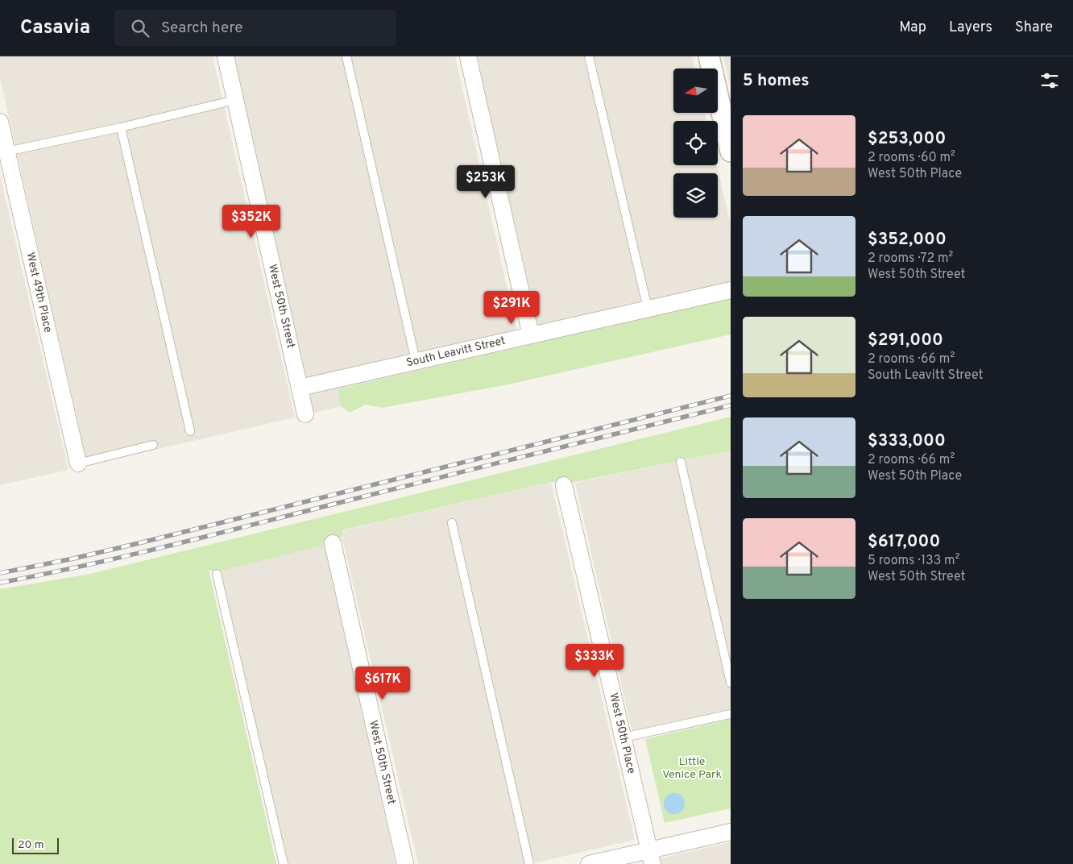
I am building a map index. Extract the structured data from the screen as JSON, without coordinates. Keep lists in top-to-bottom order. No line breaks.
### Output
{"streets":{"street":["West 49th Place","West 50th Street","South Leavitt Street","West 50th Place"]},"crossings":[["West 50th Street","South Leavitt Street"]],"parks":["Little Venice Park"],"scale_bar":"20 m","north":"left","page":{"header":"Casavia","search":"Search here","nav":["Map","Layers","Share"],"heading":"5 homes","list":[{"name":"$253,000","note":"2 rooms · 60 m² · West 50th Place"},{"name":"$352,000","note":"2 rooms · 72 m² · West 50th Street"},{"name":"$291,000","note":"2 rooms · 66 m² · South Leavitt Street"},{"name":"$333,000","note":"2 rooms · 66 m² · West 50th Place"},{"name":"$617,000","note":"5 rooms · 133 m² · West 50th Street"}],"price":["$253K","$352K","$291K","$333K","$617K"],"scale":"20 m"}}
